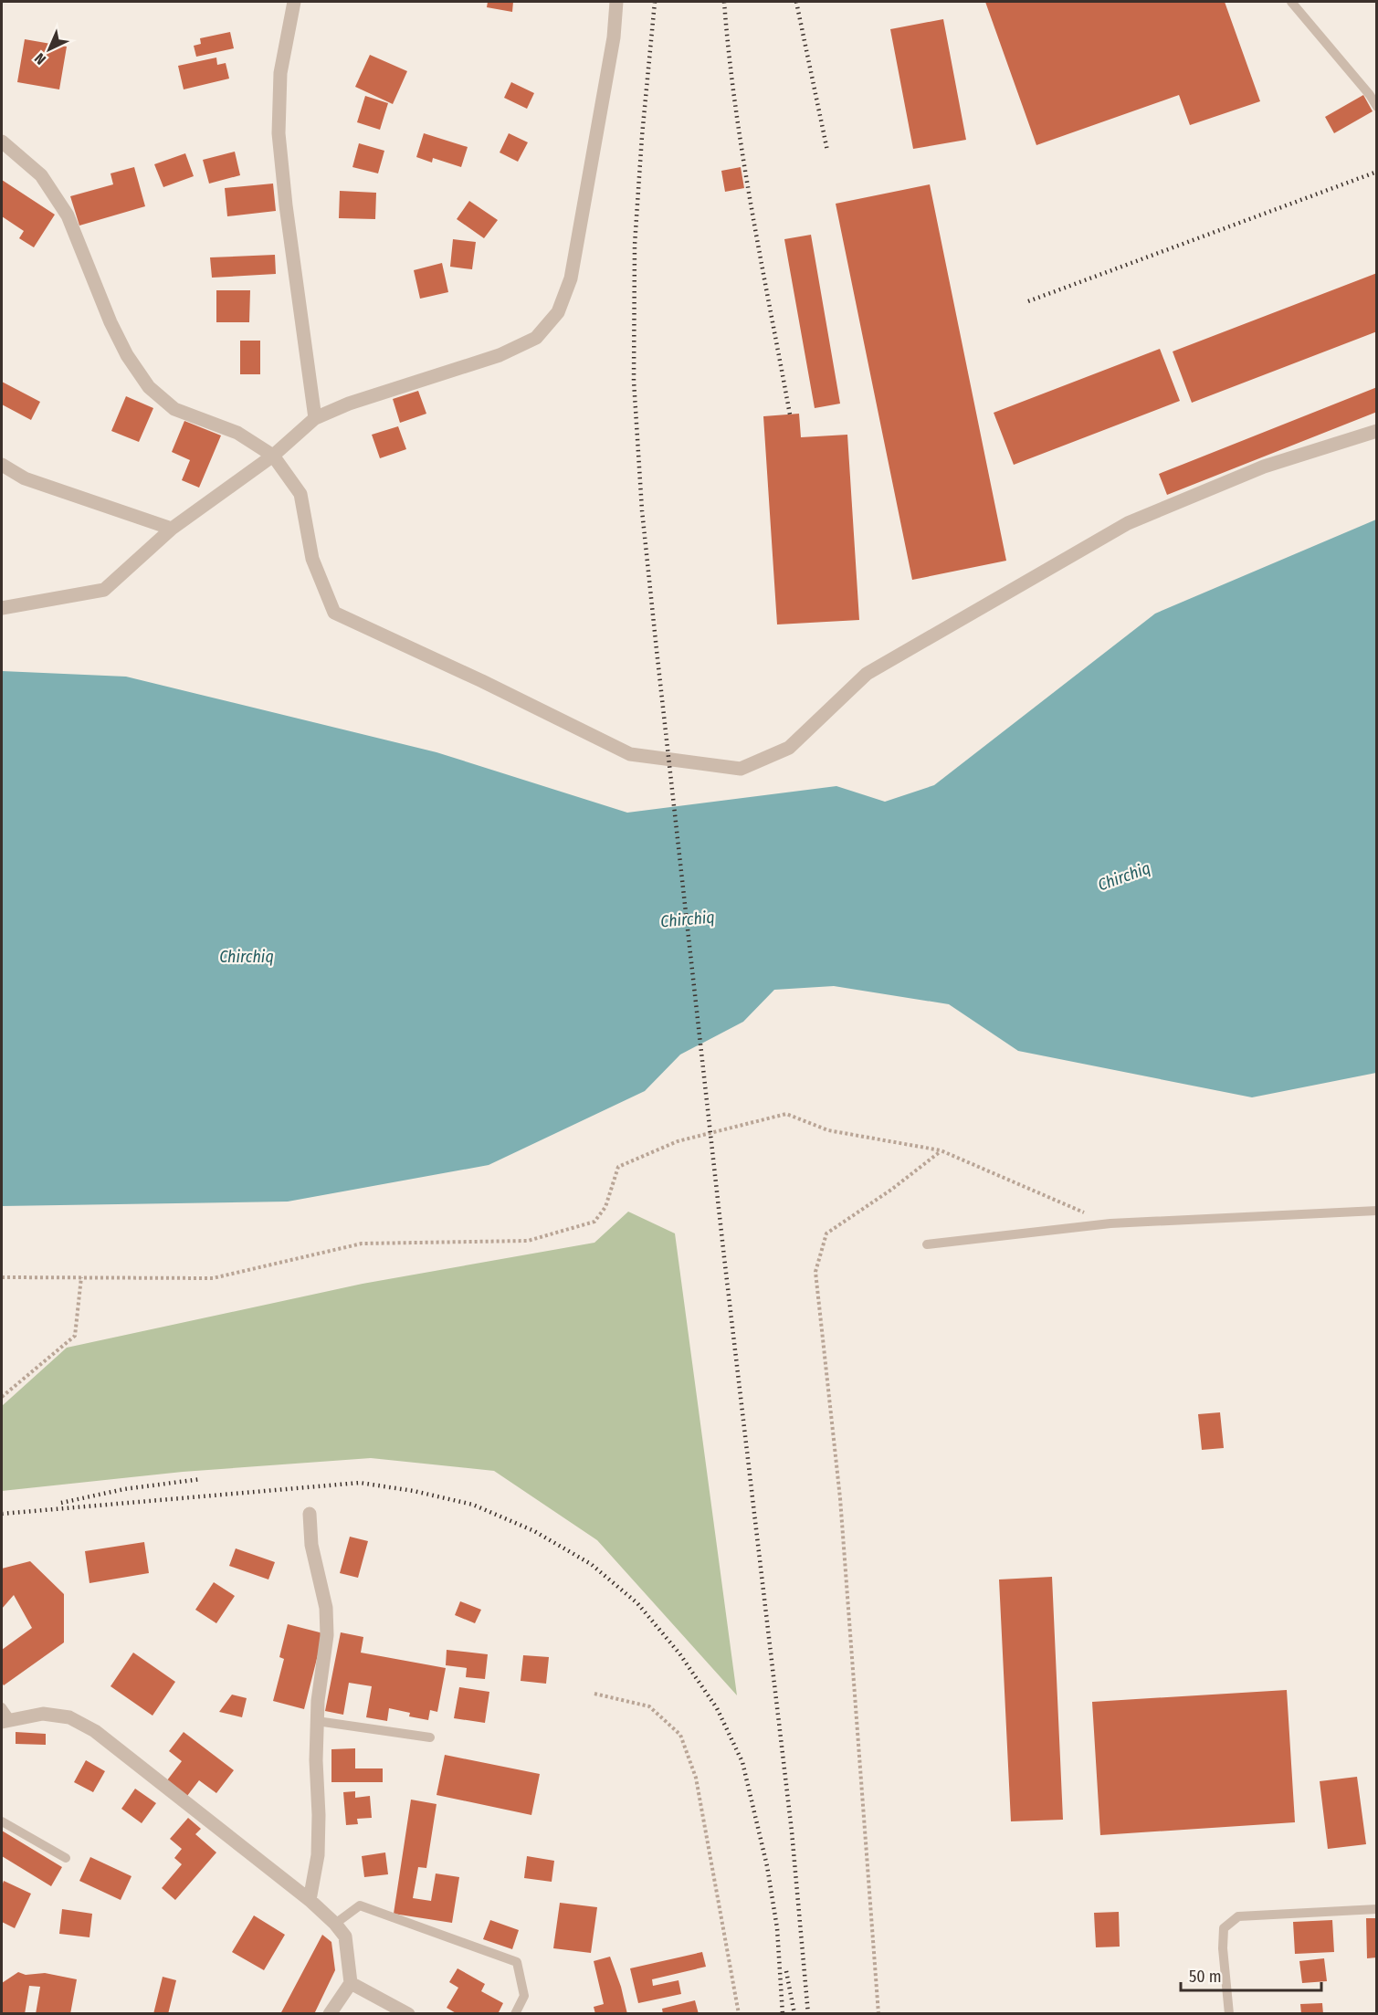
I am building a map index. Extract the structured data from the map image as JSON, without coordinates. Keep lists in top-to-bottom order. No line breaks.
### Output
{"water":["Chirchiq"],"scale_bar":"50 m","north":"bottom left"}
